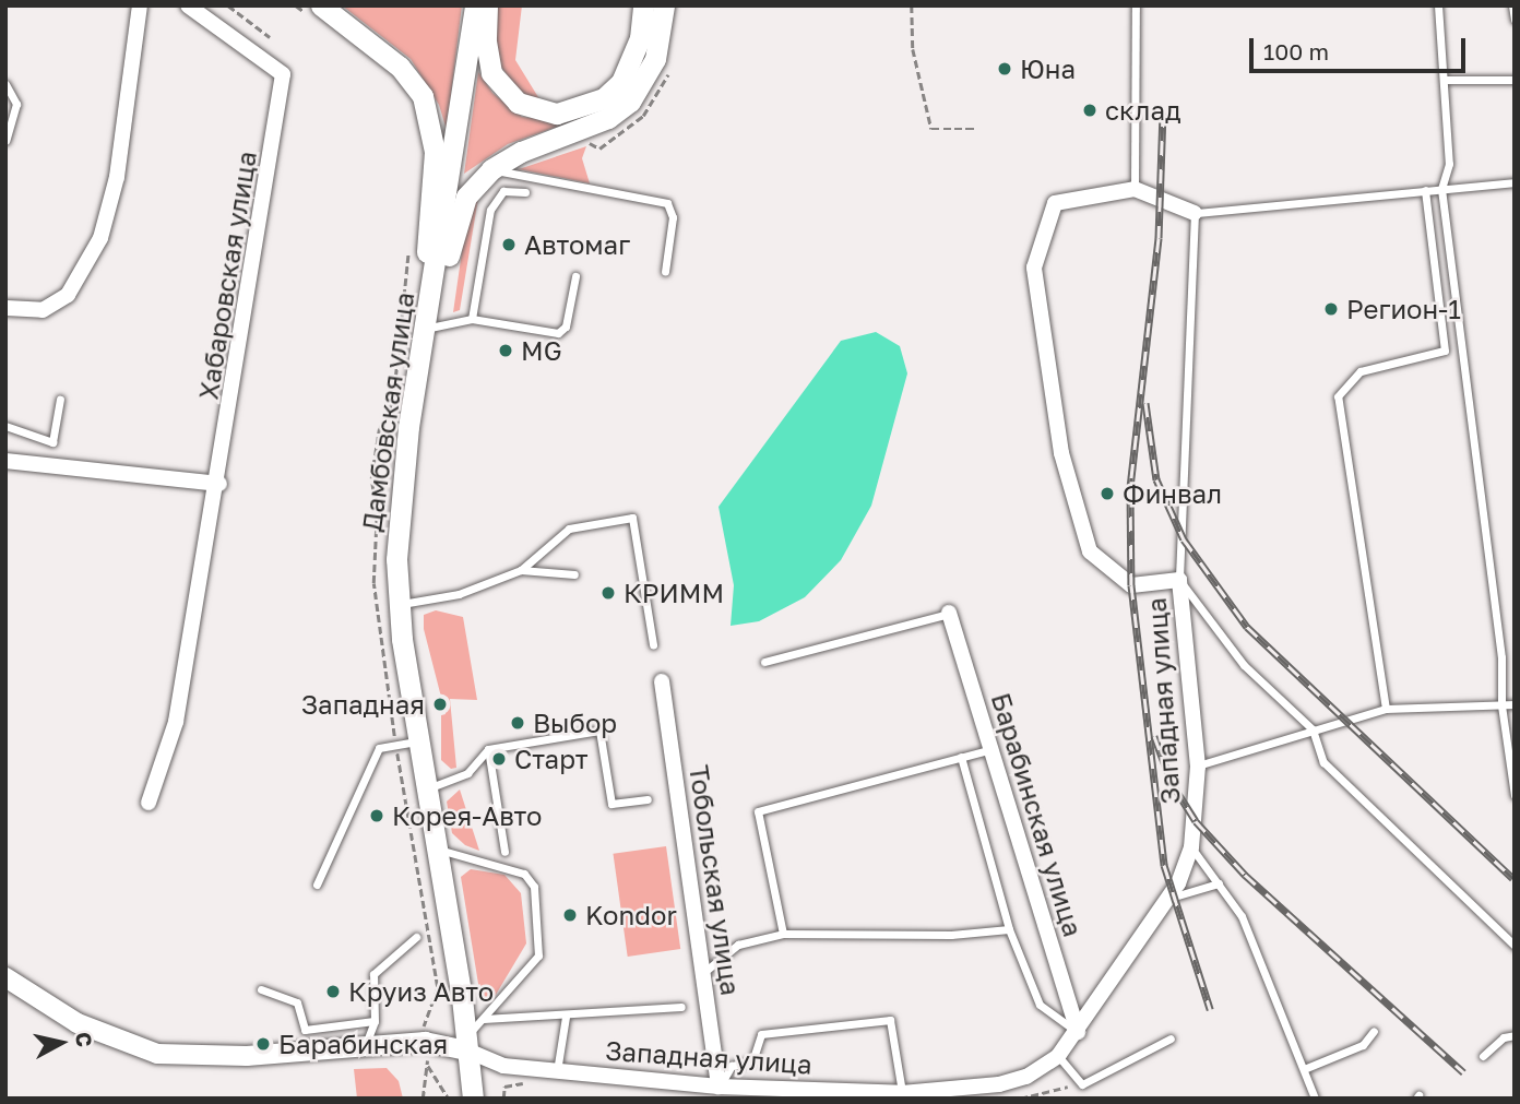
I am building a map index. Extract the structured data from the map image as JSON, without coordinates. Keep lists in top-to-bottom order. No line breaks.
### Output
{"streets":{"main road":["Дамбовская улица"],"street":["Хабаровская улица","Западная улица","Барабинская улица","Тобольская улица"]},"crossings":[["Дамбовская улица","Западная улица"],["Западная улица","Барабинская улица"],["Западная улица","Тобольская улица"]],"places":["Юна","склад","Автомаг","Регион-1","MG","Финвал","КРИММ","Западная","Выбор","Старт","Корея-Авто","Kondor","Круиз Авто","Барабинская"],"scale_bar":"100 m","north":"right"}
